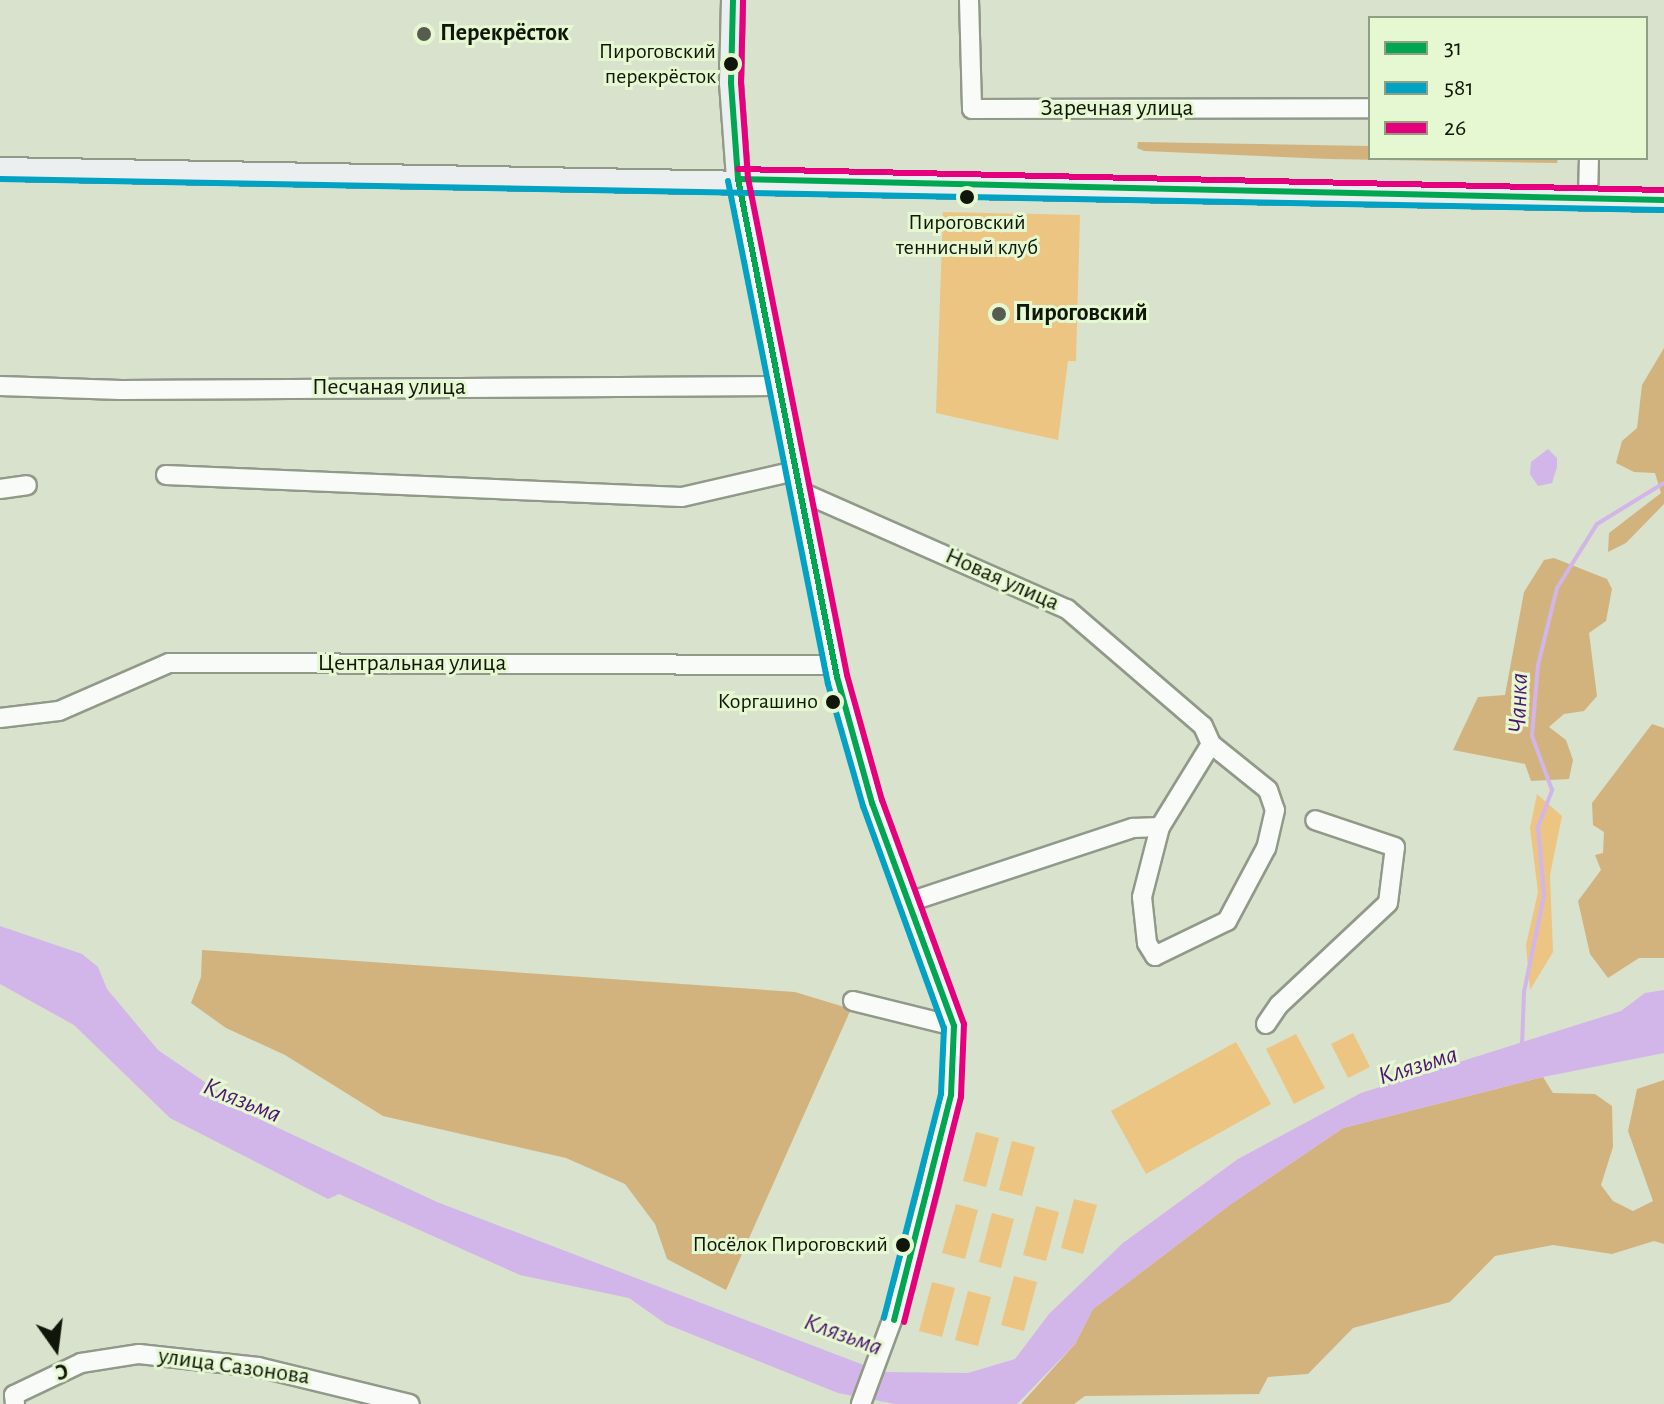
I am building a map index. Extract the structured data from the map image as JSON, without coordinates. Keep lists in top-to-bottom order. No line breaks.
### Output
{"streets":{"street":["Заречная улица","Песчаная улица","Новая улица","Центральная улица","улица Сазонова"]},"water":["Чанка","Клязьма"],"places":["Перекрёсток","Пироговский перекрёсток","Пироговский теннисный клуб","Пироговский","Коргашино","Посёлок Пироговский"],"lines":["transit line 31","transit line 26","transit line 581"],"legend":["31","581","26"],"north":"bottom"}
